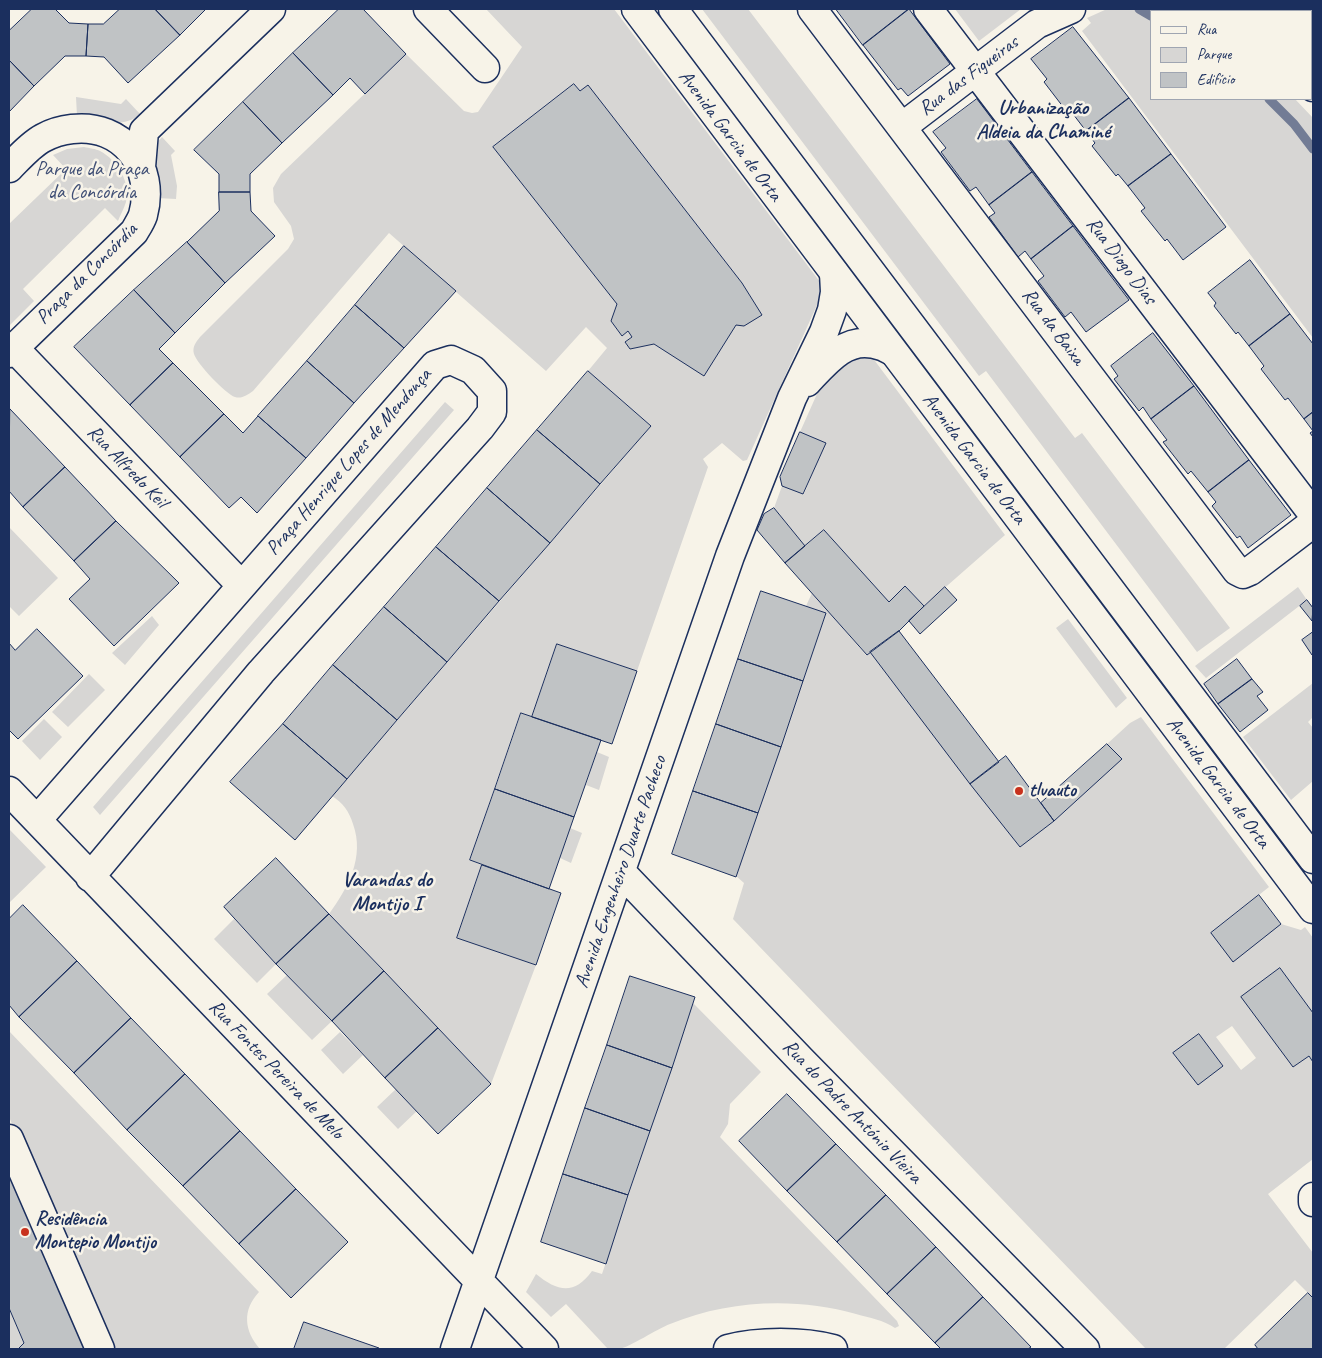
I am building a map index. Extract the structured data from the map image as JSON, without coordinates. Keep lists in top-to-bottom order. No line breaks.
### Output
{"streets":{"street":["Rua das Figueiras","Avenida Garcia de Orta","Rua Diogo Dias","Praça da Concórdia","Rua da Baixa","Praça Henrique Lopes de Mendonça","Rua Alfredo Keil","Avenida Engenheiro Duarte Pacheco","Rua Fontes Pereira de Melo","Rua do Padre António Vieira"]},"crossings":[["Rua das Figueiras","Rua Diogo Dias"],["Rua das Figueiras","Rua da Baixa"],["Avenida Garcia de Orta","Avenida Engenheiro Duarte Pacheco"],["Praça da Concórdia","Rua Alfredo Keil"],["Praça Henrique Lopes de Mendonça","Rua Alfredo Keil"],["Praça Henrique Lopes de Mendonça","Rua Fontes Pereira de Melo"],["Avenida Engenheiro Duarte Pacheco","Rua Fontes Pereira de Melo"],["Avenida Engenheiro Duarte Pacheco","Rua do Padre António Vieira"]],"districts":["Urbanização Aldeia da Chaminé","Varandas do Montijo I"],"parks":["Parque da Praça da Concórdia"],"places":["tlvauto","Residência Montepio Montijo"],"legend":["Rua","Parque","Edifício"]}
